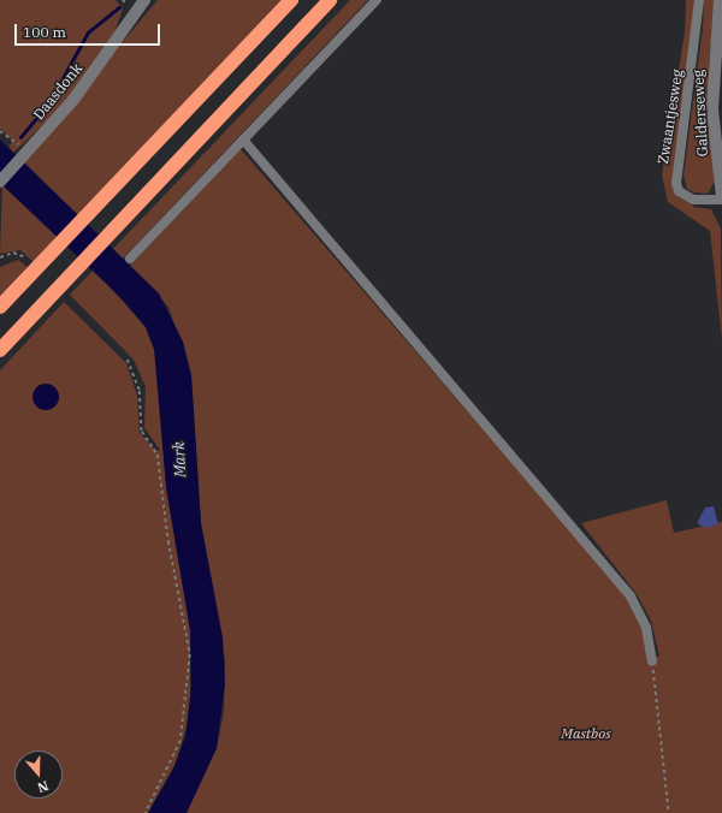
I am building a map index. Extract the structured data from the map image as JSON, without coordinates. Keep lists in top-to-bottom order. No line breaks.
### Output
{"streets":{"street":["Daasdonk","Galderseweg","Zwaantjesweg"]},"crossings":[["Galderseweg","Zwaantjesweg"]],"water":["Mark"],"parks":["Mastbos"],"scale_bar":"100 m","north":"bottom"}
